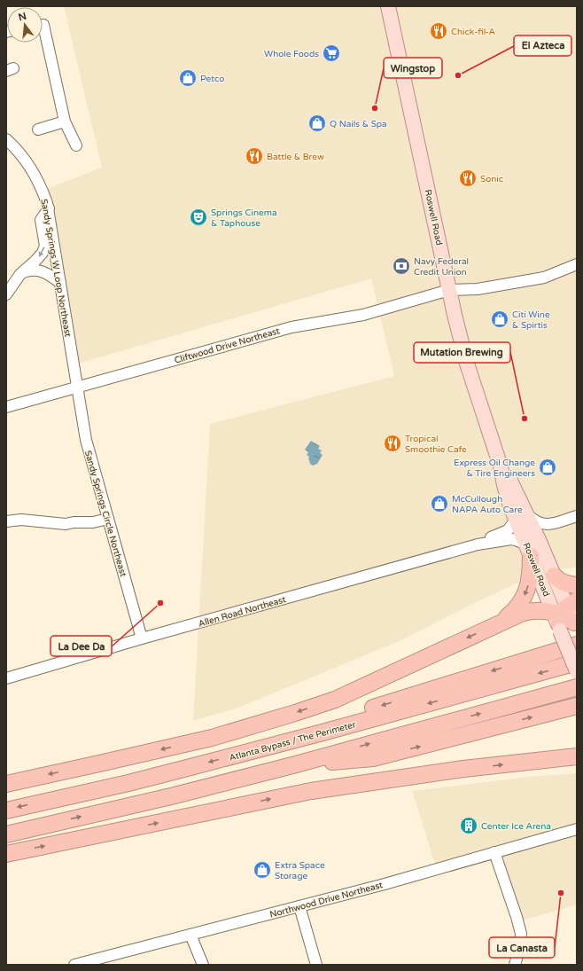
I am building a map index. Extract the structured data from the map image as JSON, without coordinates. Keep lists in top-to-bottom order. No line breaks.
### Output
{"streets":{"highway":["Atlanta Bypass / The Perimeter"],"main road":["Roswell Road"],"street":["Sandy Springs W Loop Northeast","Cliftwood Drive Northeast","Sandy Springs Circle Northeast","Allen Road Northeast","Northwood Drive Northeast"]},"crossings":[["Roswell Road","Cliftwood Drive Northeast"],["Roswell Road","Allen Road Northeast"],["Sandy Springs W Loop Northeast","Cliftwood Drive Northeast"],["Sandy Springs W Loop Northeast","Sandy Springs Circle Northeast"],["Cliftwood Drive Northeast","Sandy Springs Circle Northeast"],["Sandy Springs Circle Northeast","Allen Road Northeast"]],"places":{"restaurant":["Chick-fil-A","Battle & Brew","Sonic","Tropical Smoothie Cafe"],"supermarket":["Whole Foods"],"other":["El Azteca","Wingstop","Mutation Brewing","La Dee Da","La Canasta"],"shop":["Petco","Q Nails & Spa","Citi Wine & Spirtis","Express Oil Change & Tire Engineers","McCullough NAPA Auto Care","Extra Space Storage"],"theatre":["Springs Cinema & Taphouse"],"bank":["Navy Federal Credit Union"],"building":["Center Ice Arena"]},"north":"top"}
